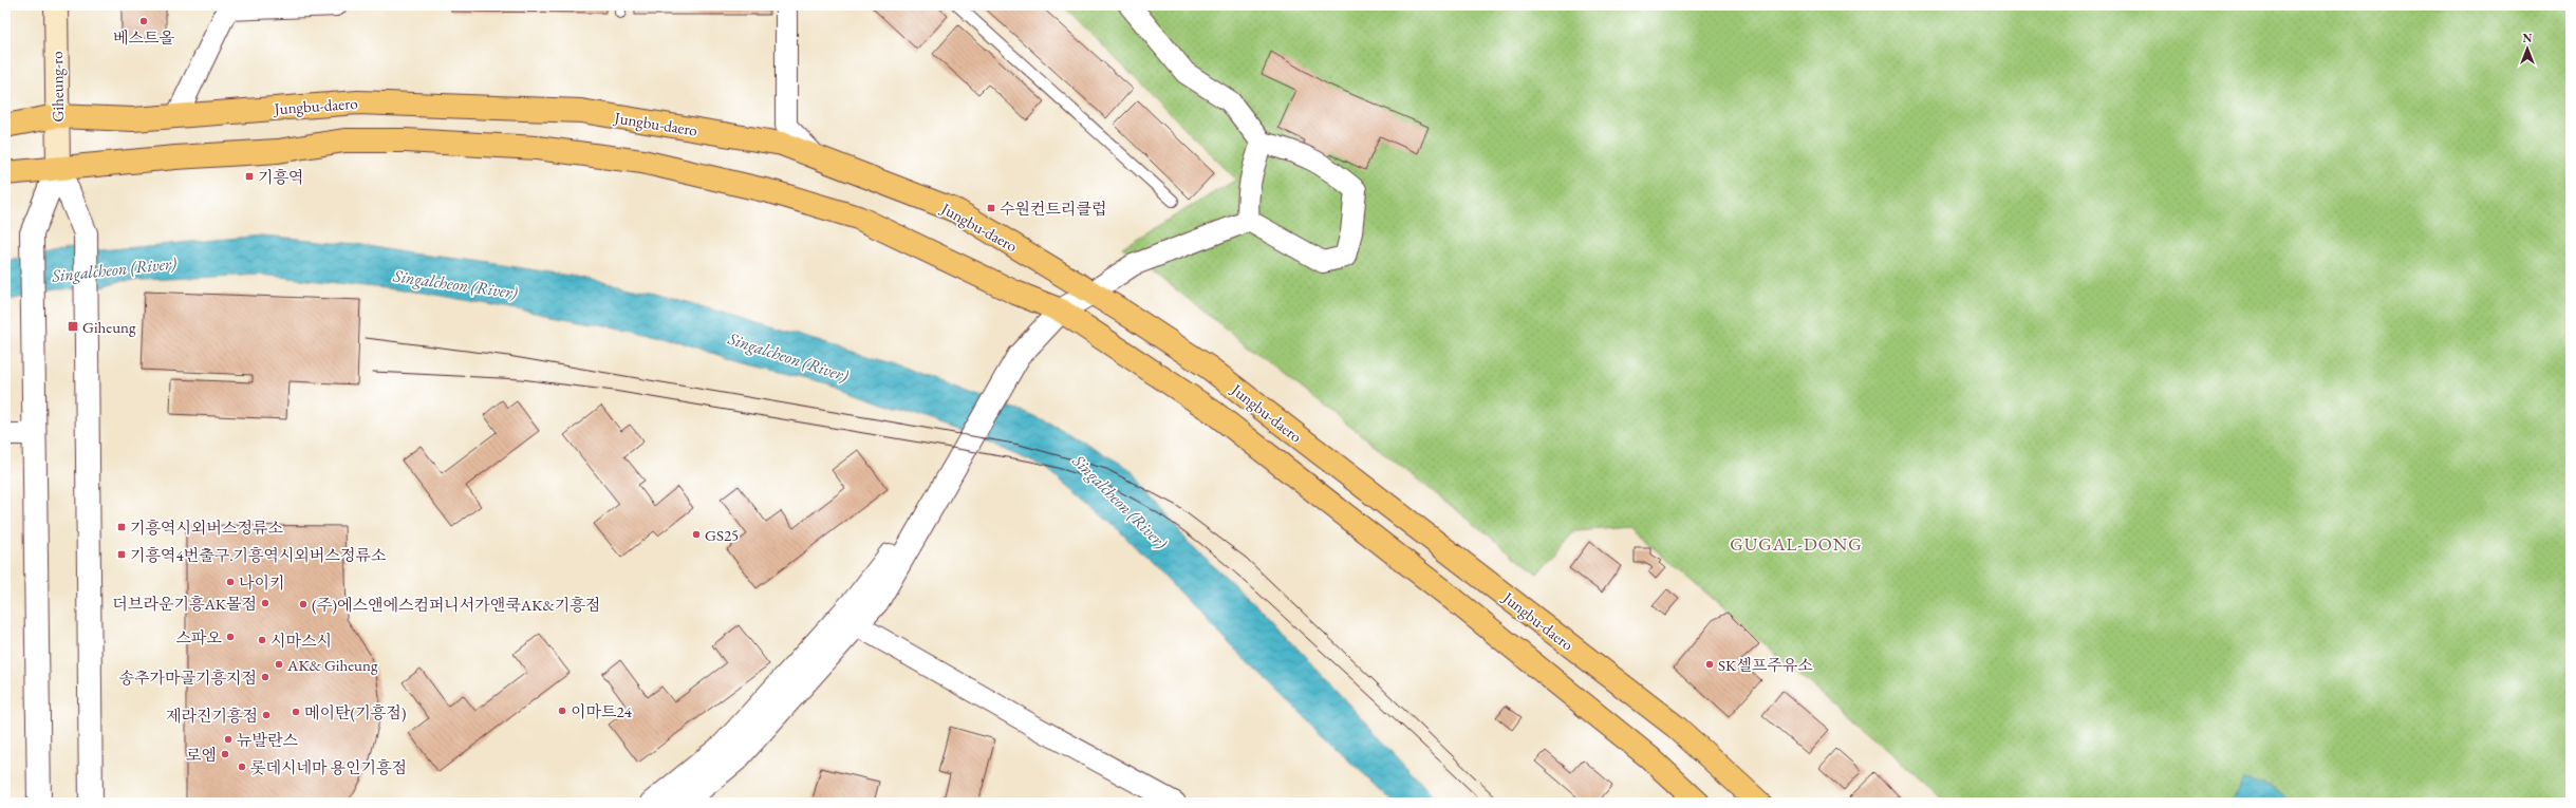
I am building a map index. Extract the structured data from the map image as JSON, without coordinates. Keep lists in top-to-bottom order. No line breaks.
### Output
{"streets":{"main road":["Giheung-ro","Jungbu-daero"]},"crossings":[["Giheung-ro","Jungbu-daero"]],"districts":["GUGAL-DONG"],"water":["Singalcheon (River)"],"places":{"other":["베스트올","GS25","나이키","더브라운기흥AK몰점","(주)에스앤에스컴퍼니서가앤쿡AK&기흥점","스파오","시마스시","AK& Giheung","SK셀프주유소","송추가마골기흥지점","이마트24","메이탄(기흥점)","제라진기흥점","뉴발란스","로엠","롯데시네마 용인기흥점"],"transit":["기흥역","수원컨트리클럽","Giheung","기흥역시외버스정류소","기흥역4번출구.기흥역시외버스정류소"]},"north":"top"}
